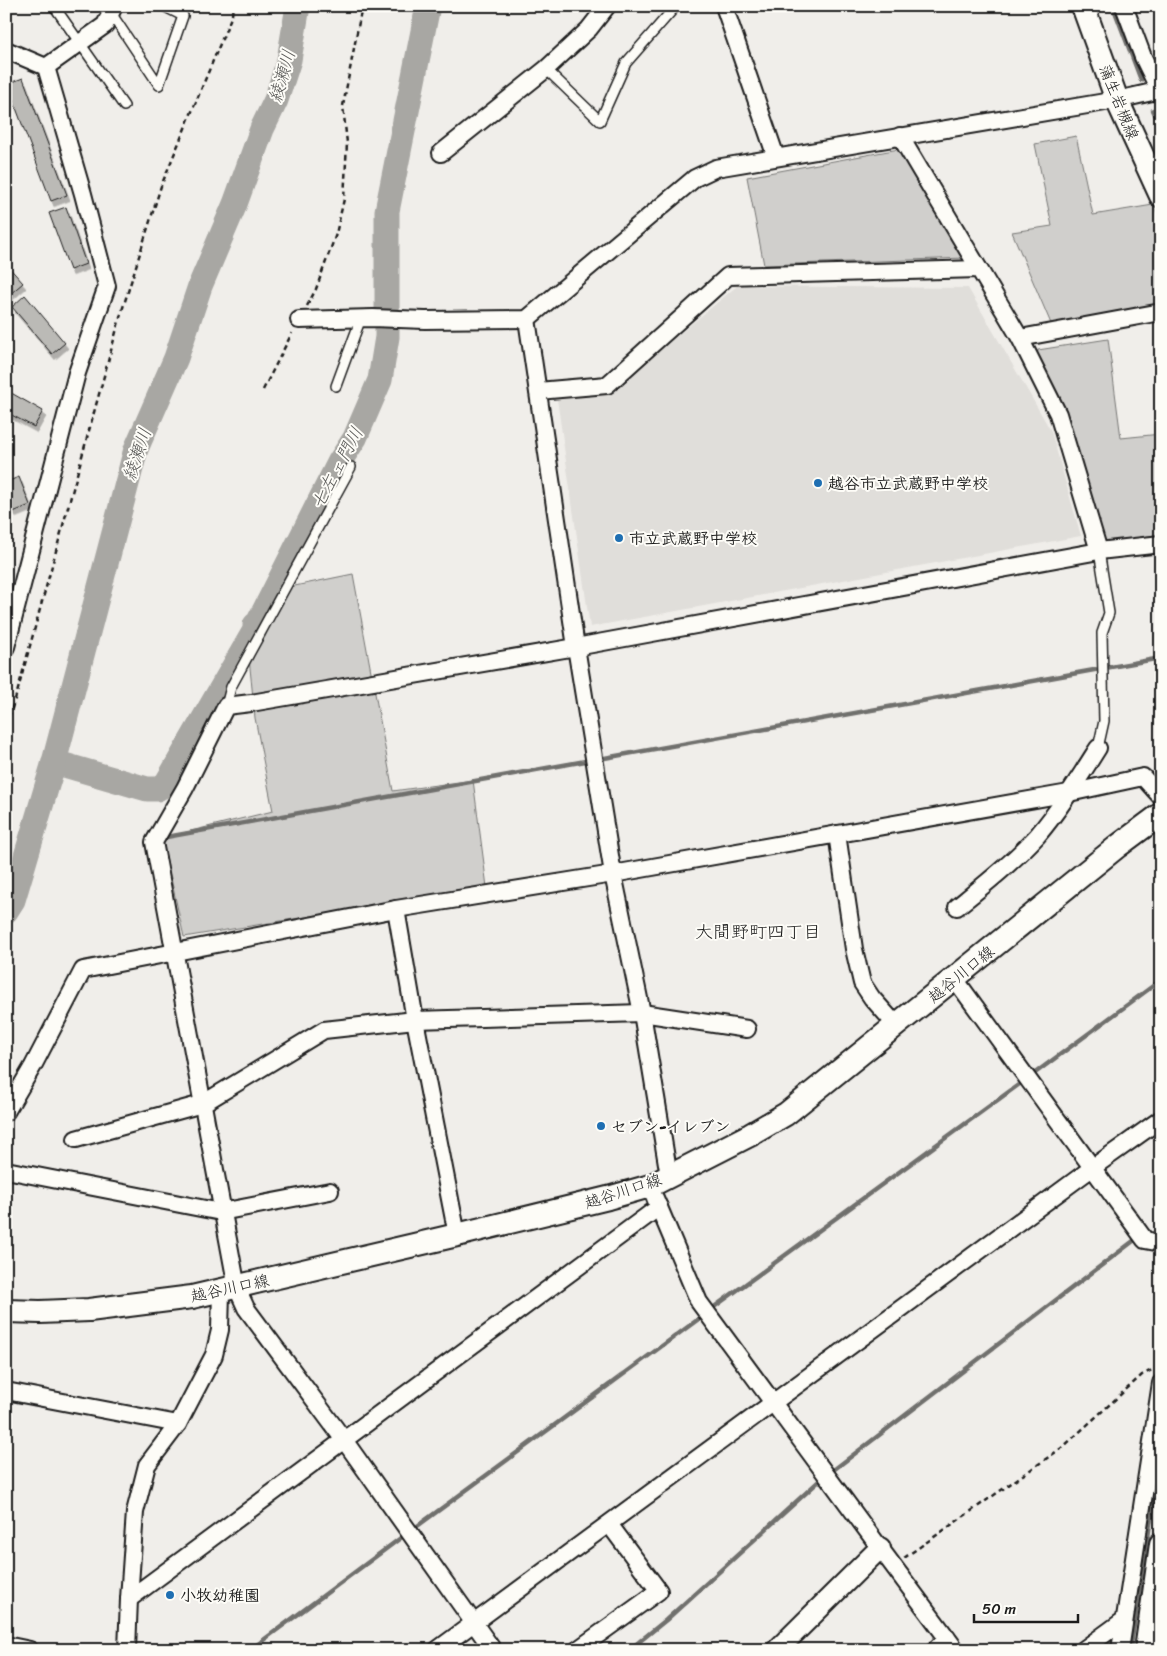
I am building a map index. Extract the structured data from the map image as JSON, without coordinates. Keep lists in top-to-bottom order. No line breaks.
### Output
{"streets":{"main road":["蒲生岩槻線","越谷川口線"]},"districts":["大間野町四丁目"],"water":["綾瀬川","七左ェ門川"],"places":["越谷市立武蔵野中学校","市立武蔵野中学校","セブン-イレブン","小牧幼稚園"],"scale_bar":"50 m"}
